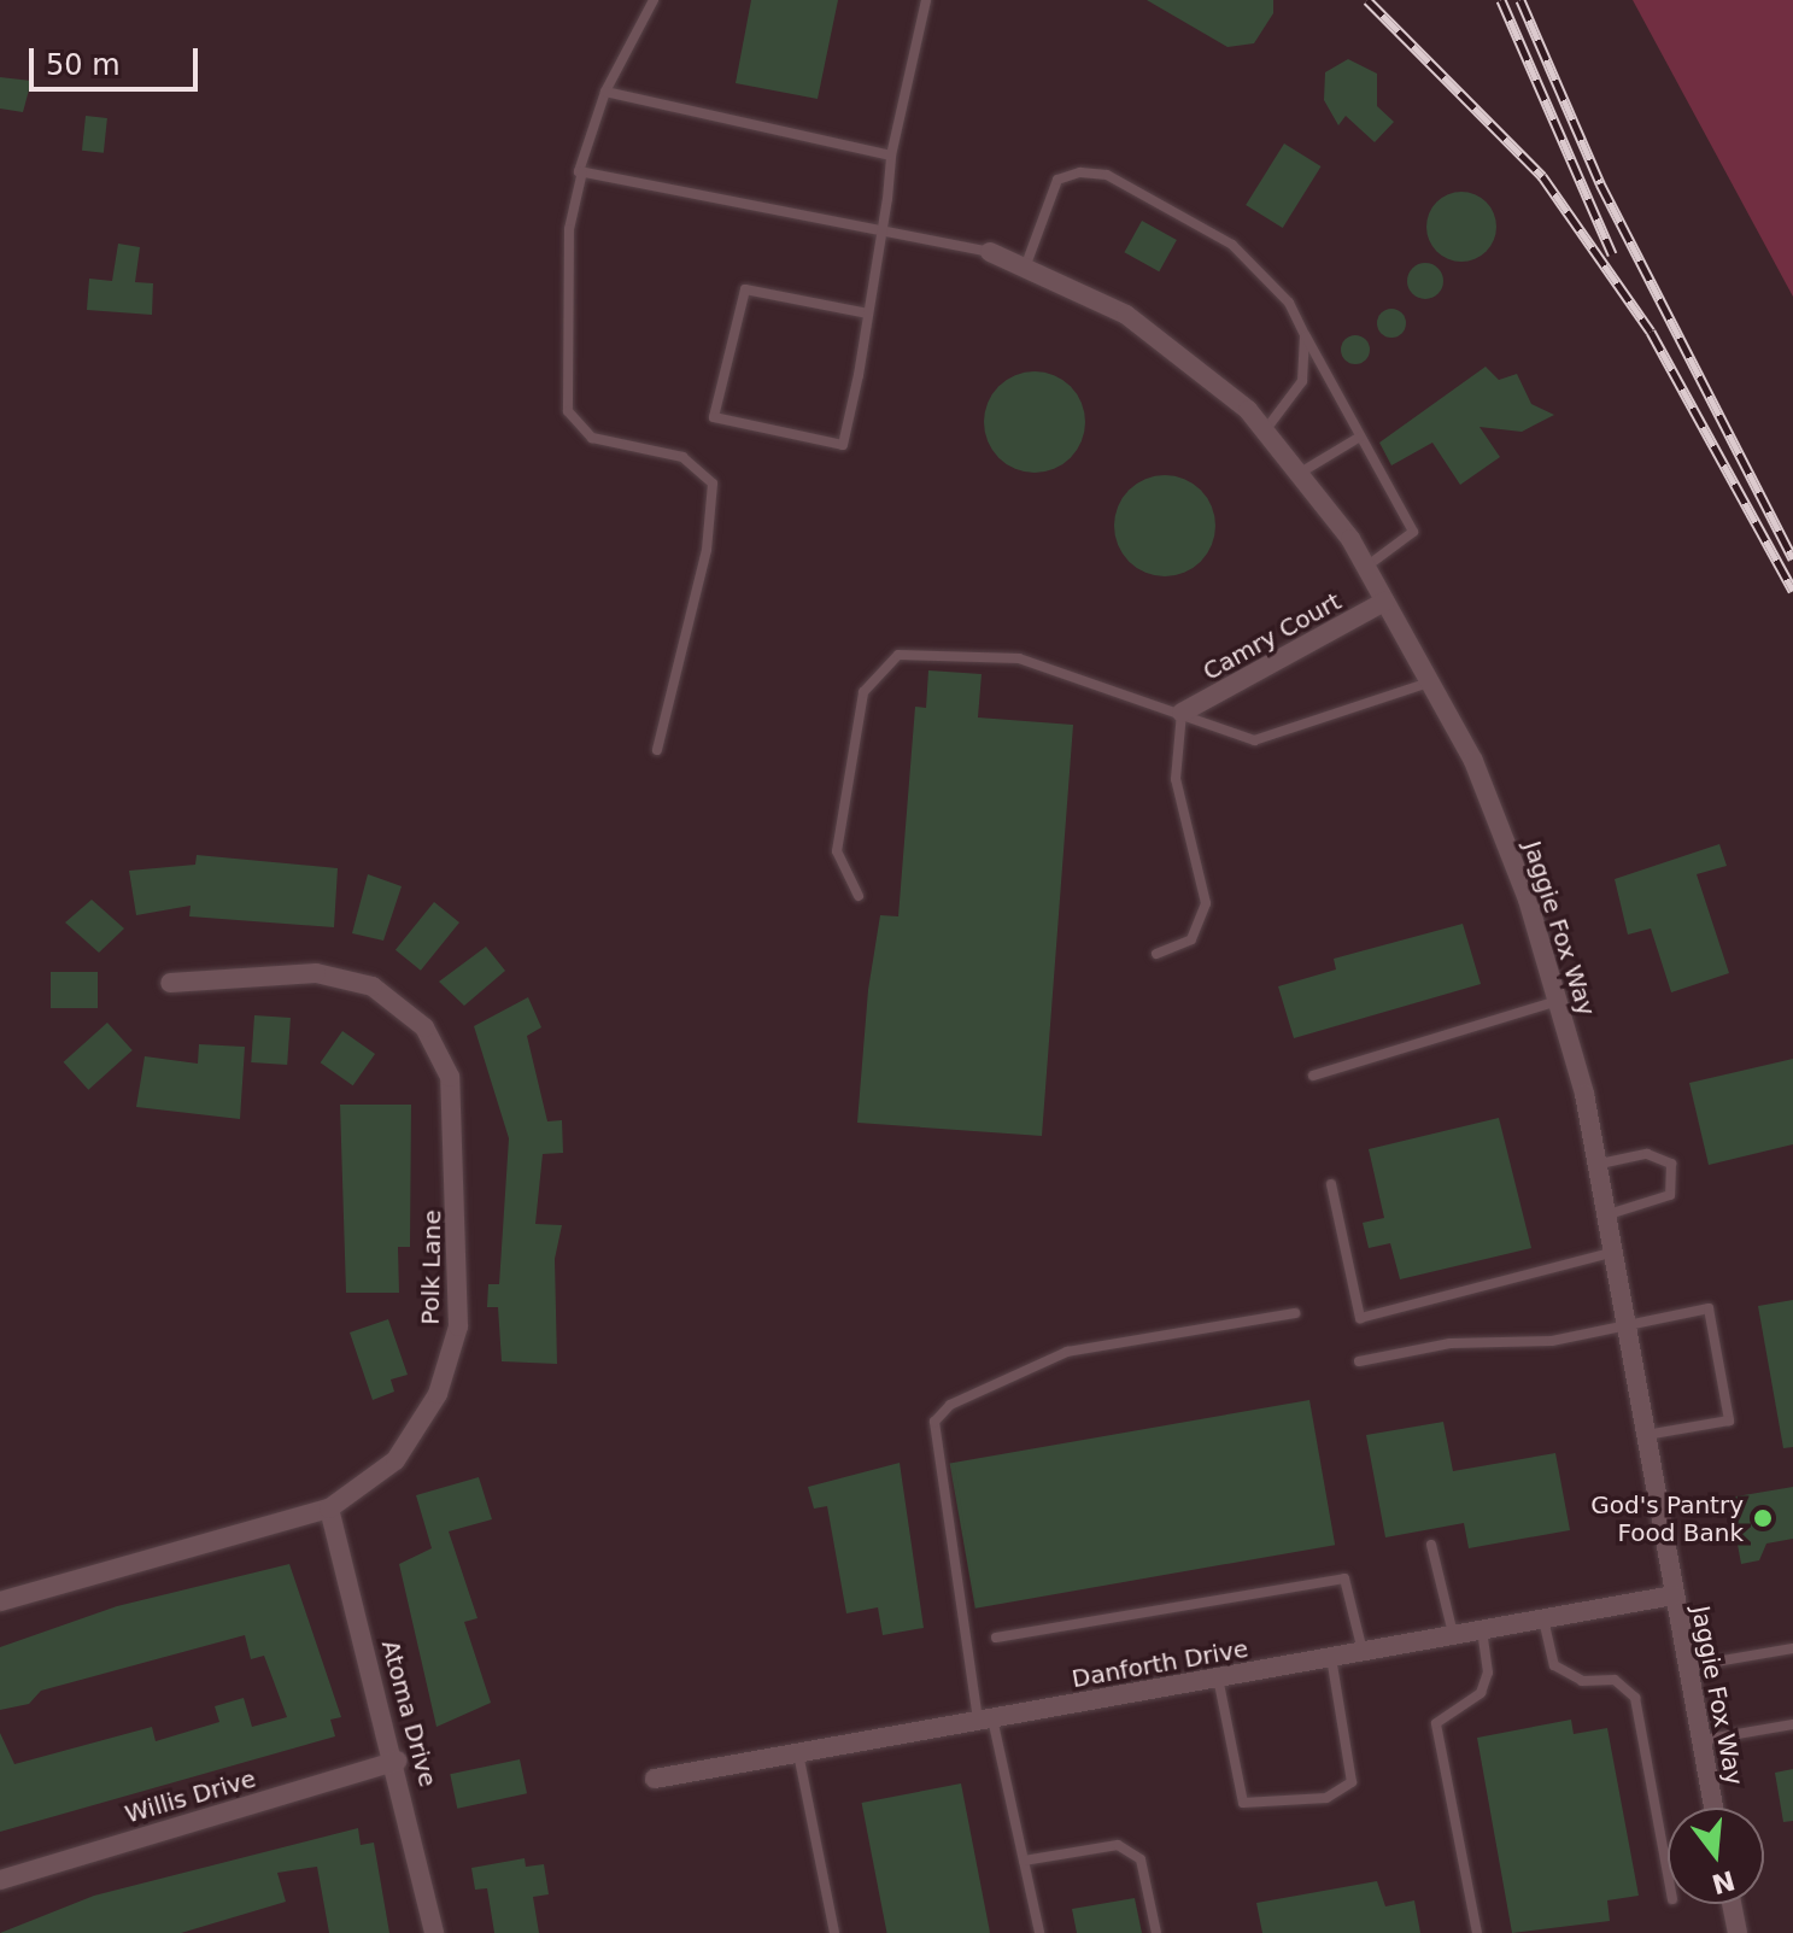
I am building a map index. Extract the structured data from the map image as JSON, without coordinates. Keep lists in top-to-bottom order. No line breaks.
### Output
{"streets":{"street":["Camry Court","Jaggie Fox Way","Polk Lane","Danforth Drive","Atoma Drive","Willis Drive"]},"crossings":[["Camry Court","Jaggie Fox Way"],["Jaggie Fox Way","Danforth Drive"],["Polk Lane","Atoma Drive"],["Atoma Drive","Willis Drive"]],"places":["God's Pantry Food Bank"],"scale_bar":"50 m","north":"bottom"}
